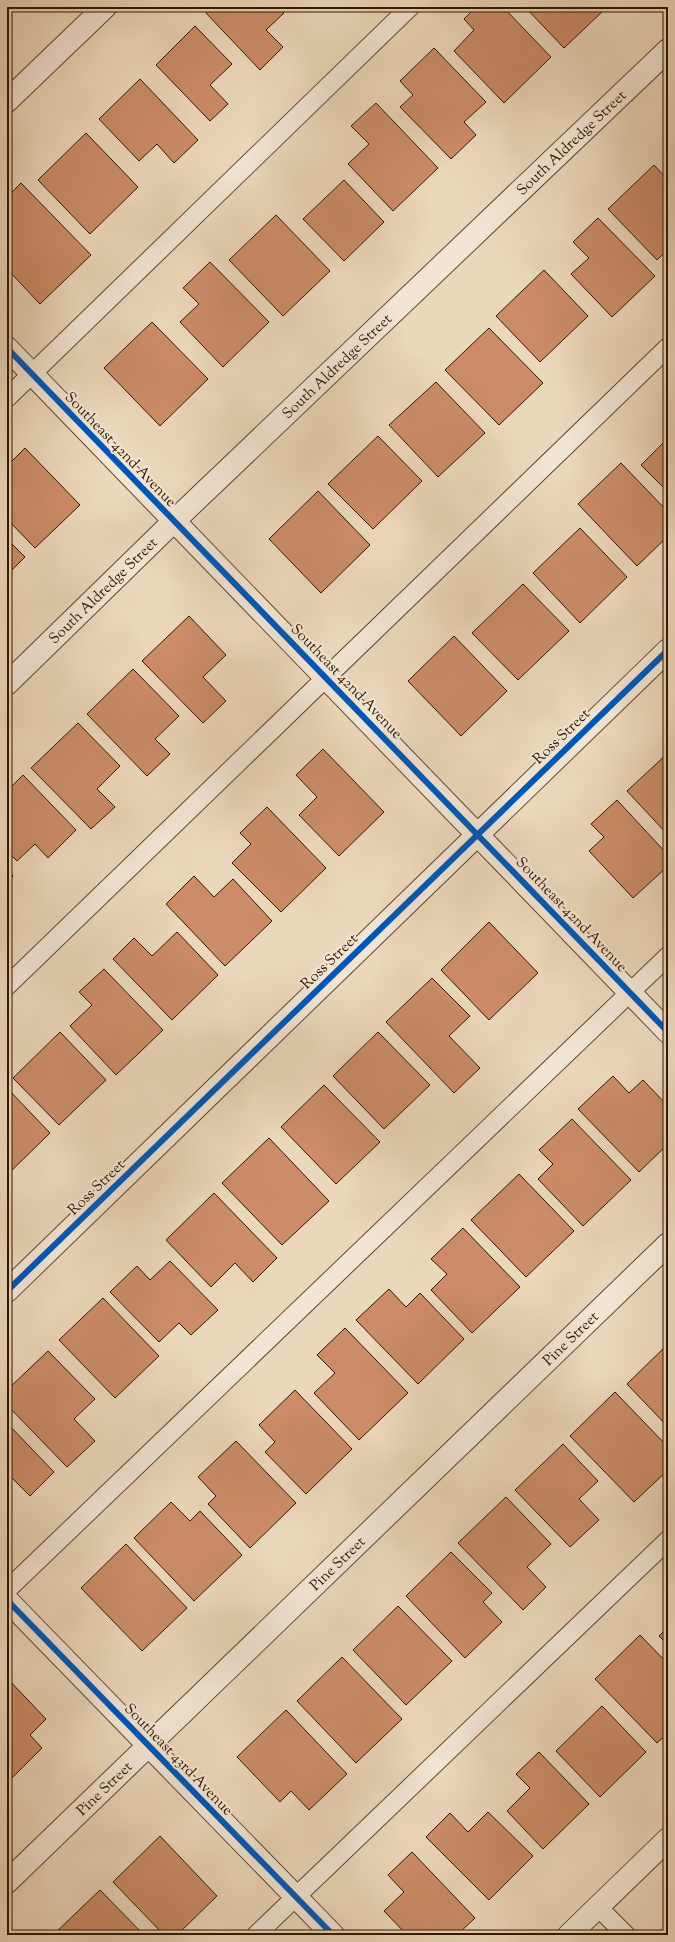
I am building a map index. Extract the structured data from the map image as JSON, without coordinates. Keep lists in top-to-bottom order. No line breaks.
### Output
{"streets":{"street":["South Aldredge Street","Southeast 42nd Avenue","Ross Street","Pine Street","Southeast 43rd Avenue"]},"crossings":[["South Aldredge Street","Southeast 42nd Avenue"],["Southeast 42nd Avenue","Ross Street"],["Pine Street","Southeast 43rd Avenue"]]}
